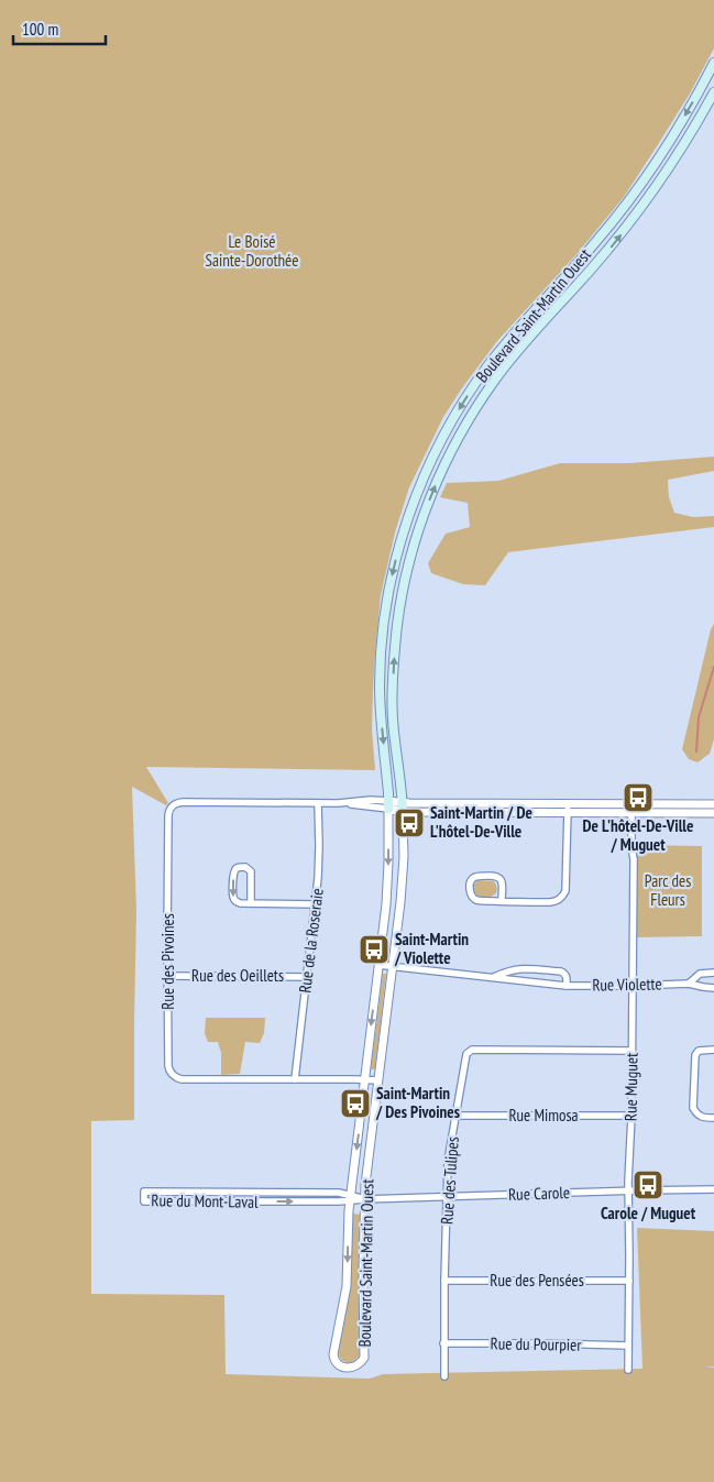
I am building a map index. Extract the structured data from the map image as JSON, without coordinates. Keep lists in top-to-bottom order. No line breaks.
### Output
{"streets":{"main road":["Boulevard Saint-Martin Ouest"],"street":["Rue de la Roseraie","Rue des Pivoines","Rue des Oeillets","Rue Violette","Rue Muguet","Rue Mimosa","Rue des Tulipes","Rue Carole","Rue du Mont-Laval","Rue des Pensées","Rue du Pourpier"]},"crossings":[["Boulevard Saint-Martin Ouest","Rue des Pivoines"],["Boulevard Saint-Martin Ouest","Rue Violette"],["Boulevard Saint-Martin Ouest","Rue Carole"],["Boulevard Saint-Martin Ouest","Rue du Mont-Laval"],["Rue de la Roseraie","Rue des Pivoines"],["Rue de la Roseraie","Rue des Oeillets"],["Rue des Pivoines","Rue des Oeillets"],["Rue Violette","Rue Muguet"],["Rue Muguet","Rue Mimosa"],["Rue Muguet","Rue des Tulipes"],["Rue Muguet","Rue Carole"],["Rue Muguet","Rue des Pensées"],["Rue Muguet","Rue du Pourpier"],["Rue Mimosa","Rue des Tulipes"],["Rue des Tulipes","Rue Carole"],["Rue des Tulipes","Rue des Pensées"],["Rue des Tulipes","Rue du Pourpier"],["Rue Carole","Rue du Mont-Laval"]],"parks":["Le Boisé Sainte-Dorothée","Parc des Fleurs"],"places":{"bus stop":["De L'hôtel-De-Ville / Muguet","Saint-Martin / De L'hôtel-De-Ville","Saint-Martin / Violette","Saint-Martin / Des Pivoines","Carole / Muguet"]},"scale_bar":"100 m"}
